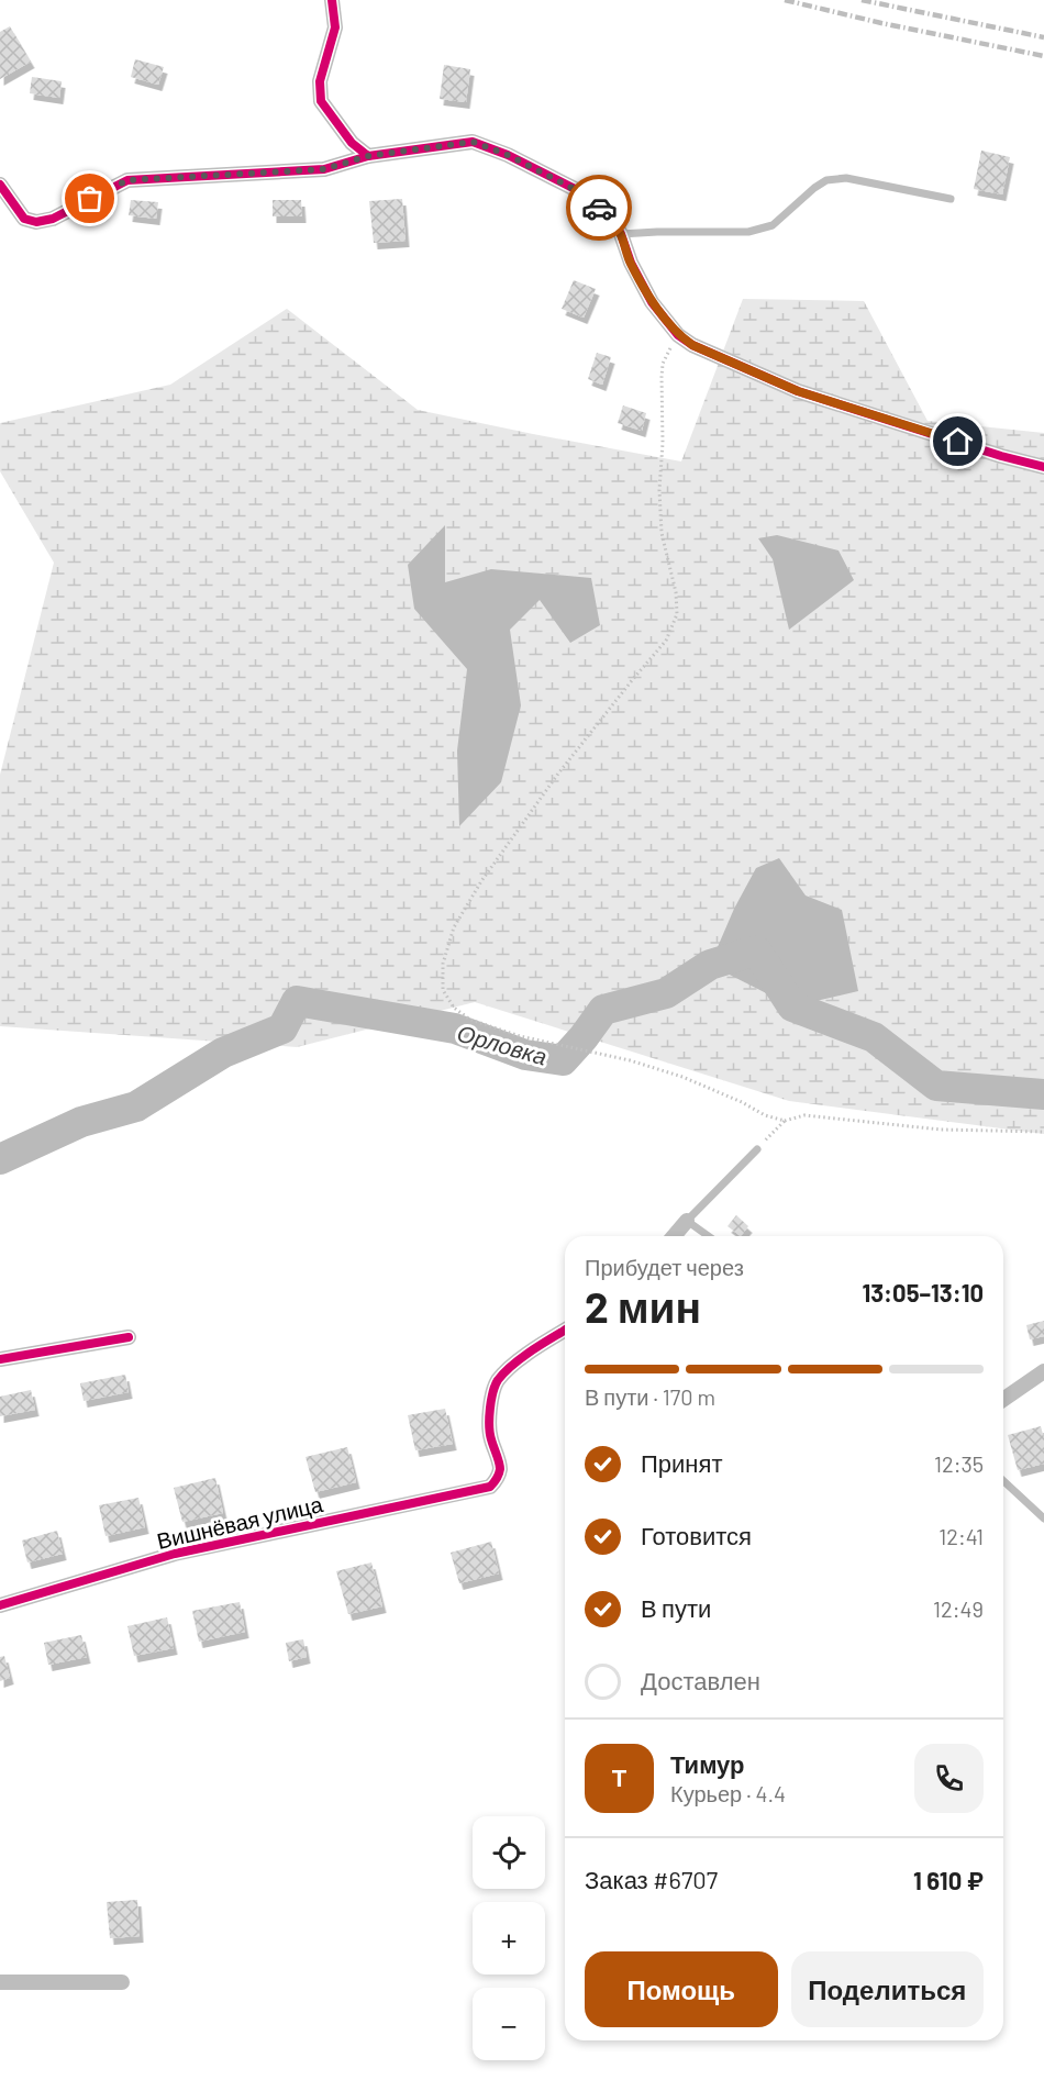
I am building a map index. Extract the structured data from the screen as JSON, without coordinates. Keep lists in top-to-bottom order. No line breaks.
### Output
{"streets":{"street":["Вишнёвая улица"]},"water":["Орловка"],"page":{"heading":["2 мин","Прибудет через","13:05–13:10"],"panel":["Тимур","Курьер · 4.4","Заказ #6707","1 610 ₽"],"bar":"В пути · 170 m","list":[["Принят","12:35"],["Готовится","12:41"],["В пути","12:49"],"Доставлен"],"round":"Т","map_buttons":["+","−"],"buttons":["Помощь","Поделиться"]}}
